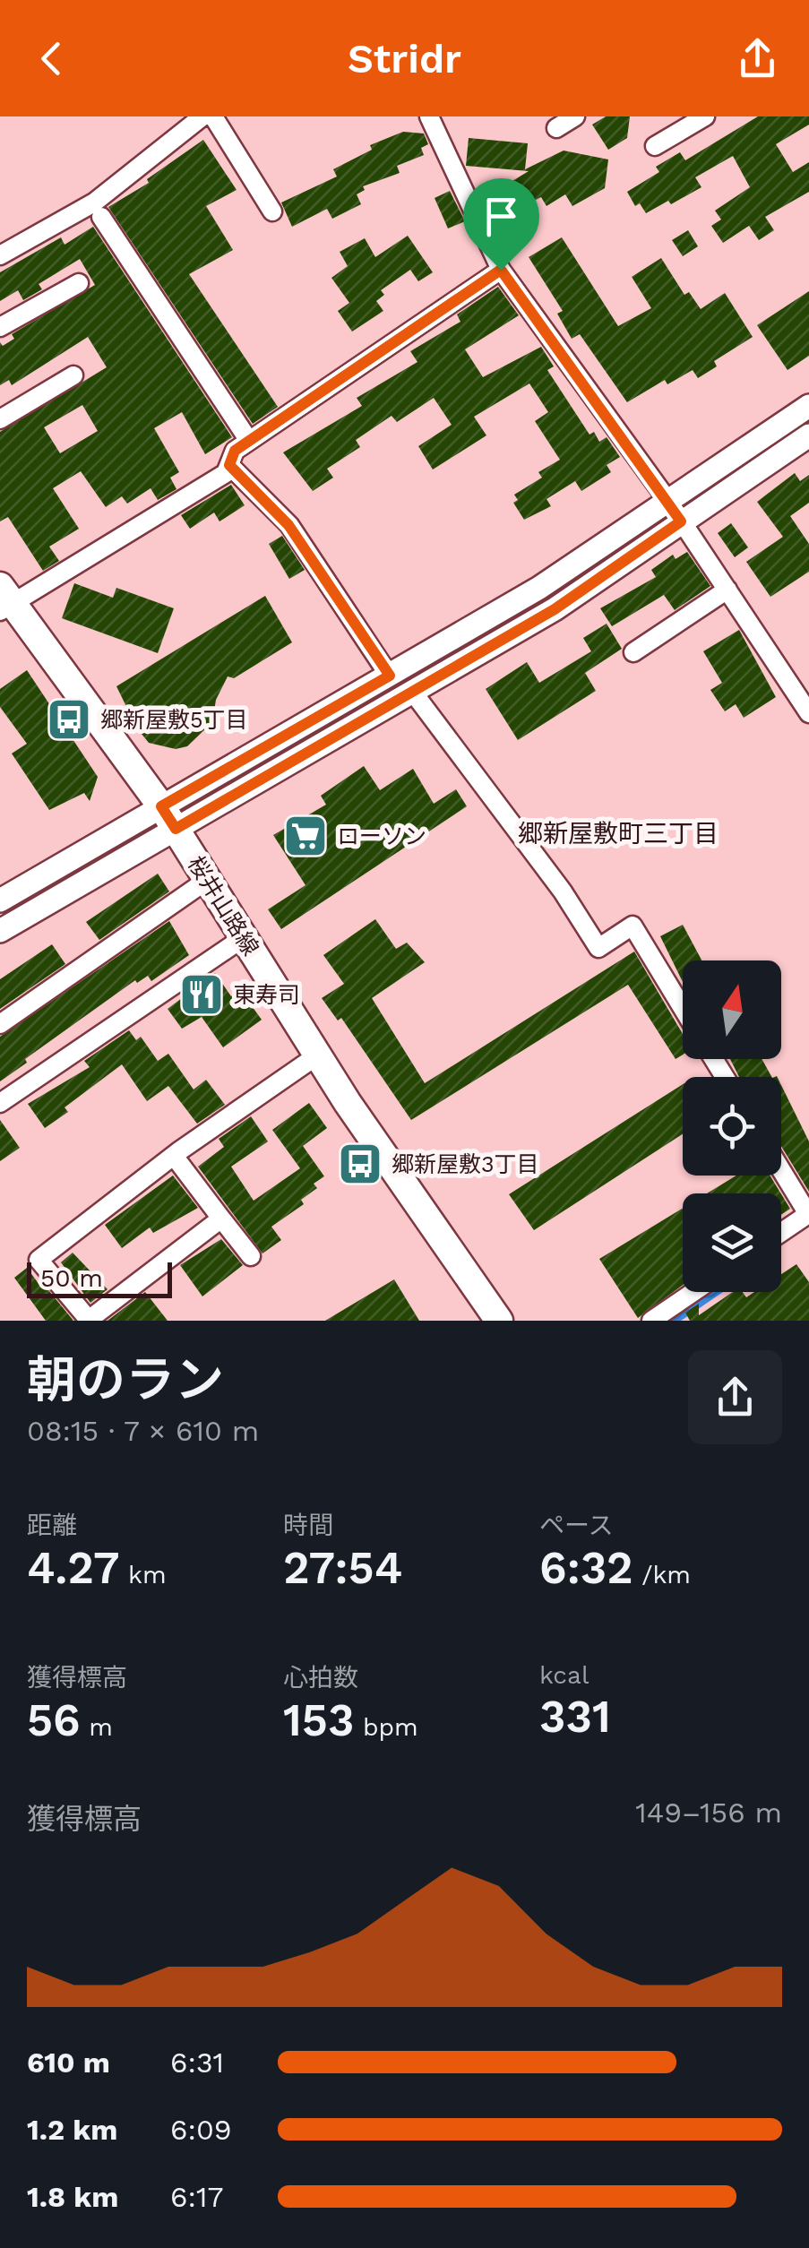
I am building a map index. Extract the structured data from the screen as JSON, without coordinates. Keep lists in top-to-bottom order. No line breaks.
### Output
{"streets":{"main road":["桜井山路線"]},"districts":["郷新屋敷町三丁目"],"places":{"bus stop":["郷新屋敷5丁目","郷新屋敷3丁目"],"supermarket":["ローソン"],"restaurant":["東寿司"]},"scale_bar":"50 m","north":"top","page":{"header":"Stridr","scale":"50 m","heading":["朝のラン","08:15 · 7 × 610 m"],"stats":[["距離","4.27 km"],["時間","27:54"],["ペース","6:32 /km"],["獲得標高","56 m"],["心拍数","153 bpm"],["kcal","331"]],"chart":["獲得標高","149–156 m"],"list":[{"name":"610 m","note":"6:31"},{"name":"1.2 km","note":"6:09"},{"name":"1.8 km","note":"6:17"}]}}
